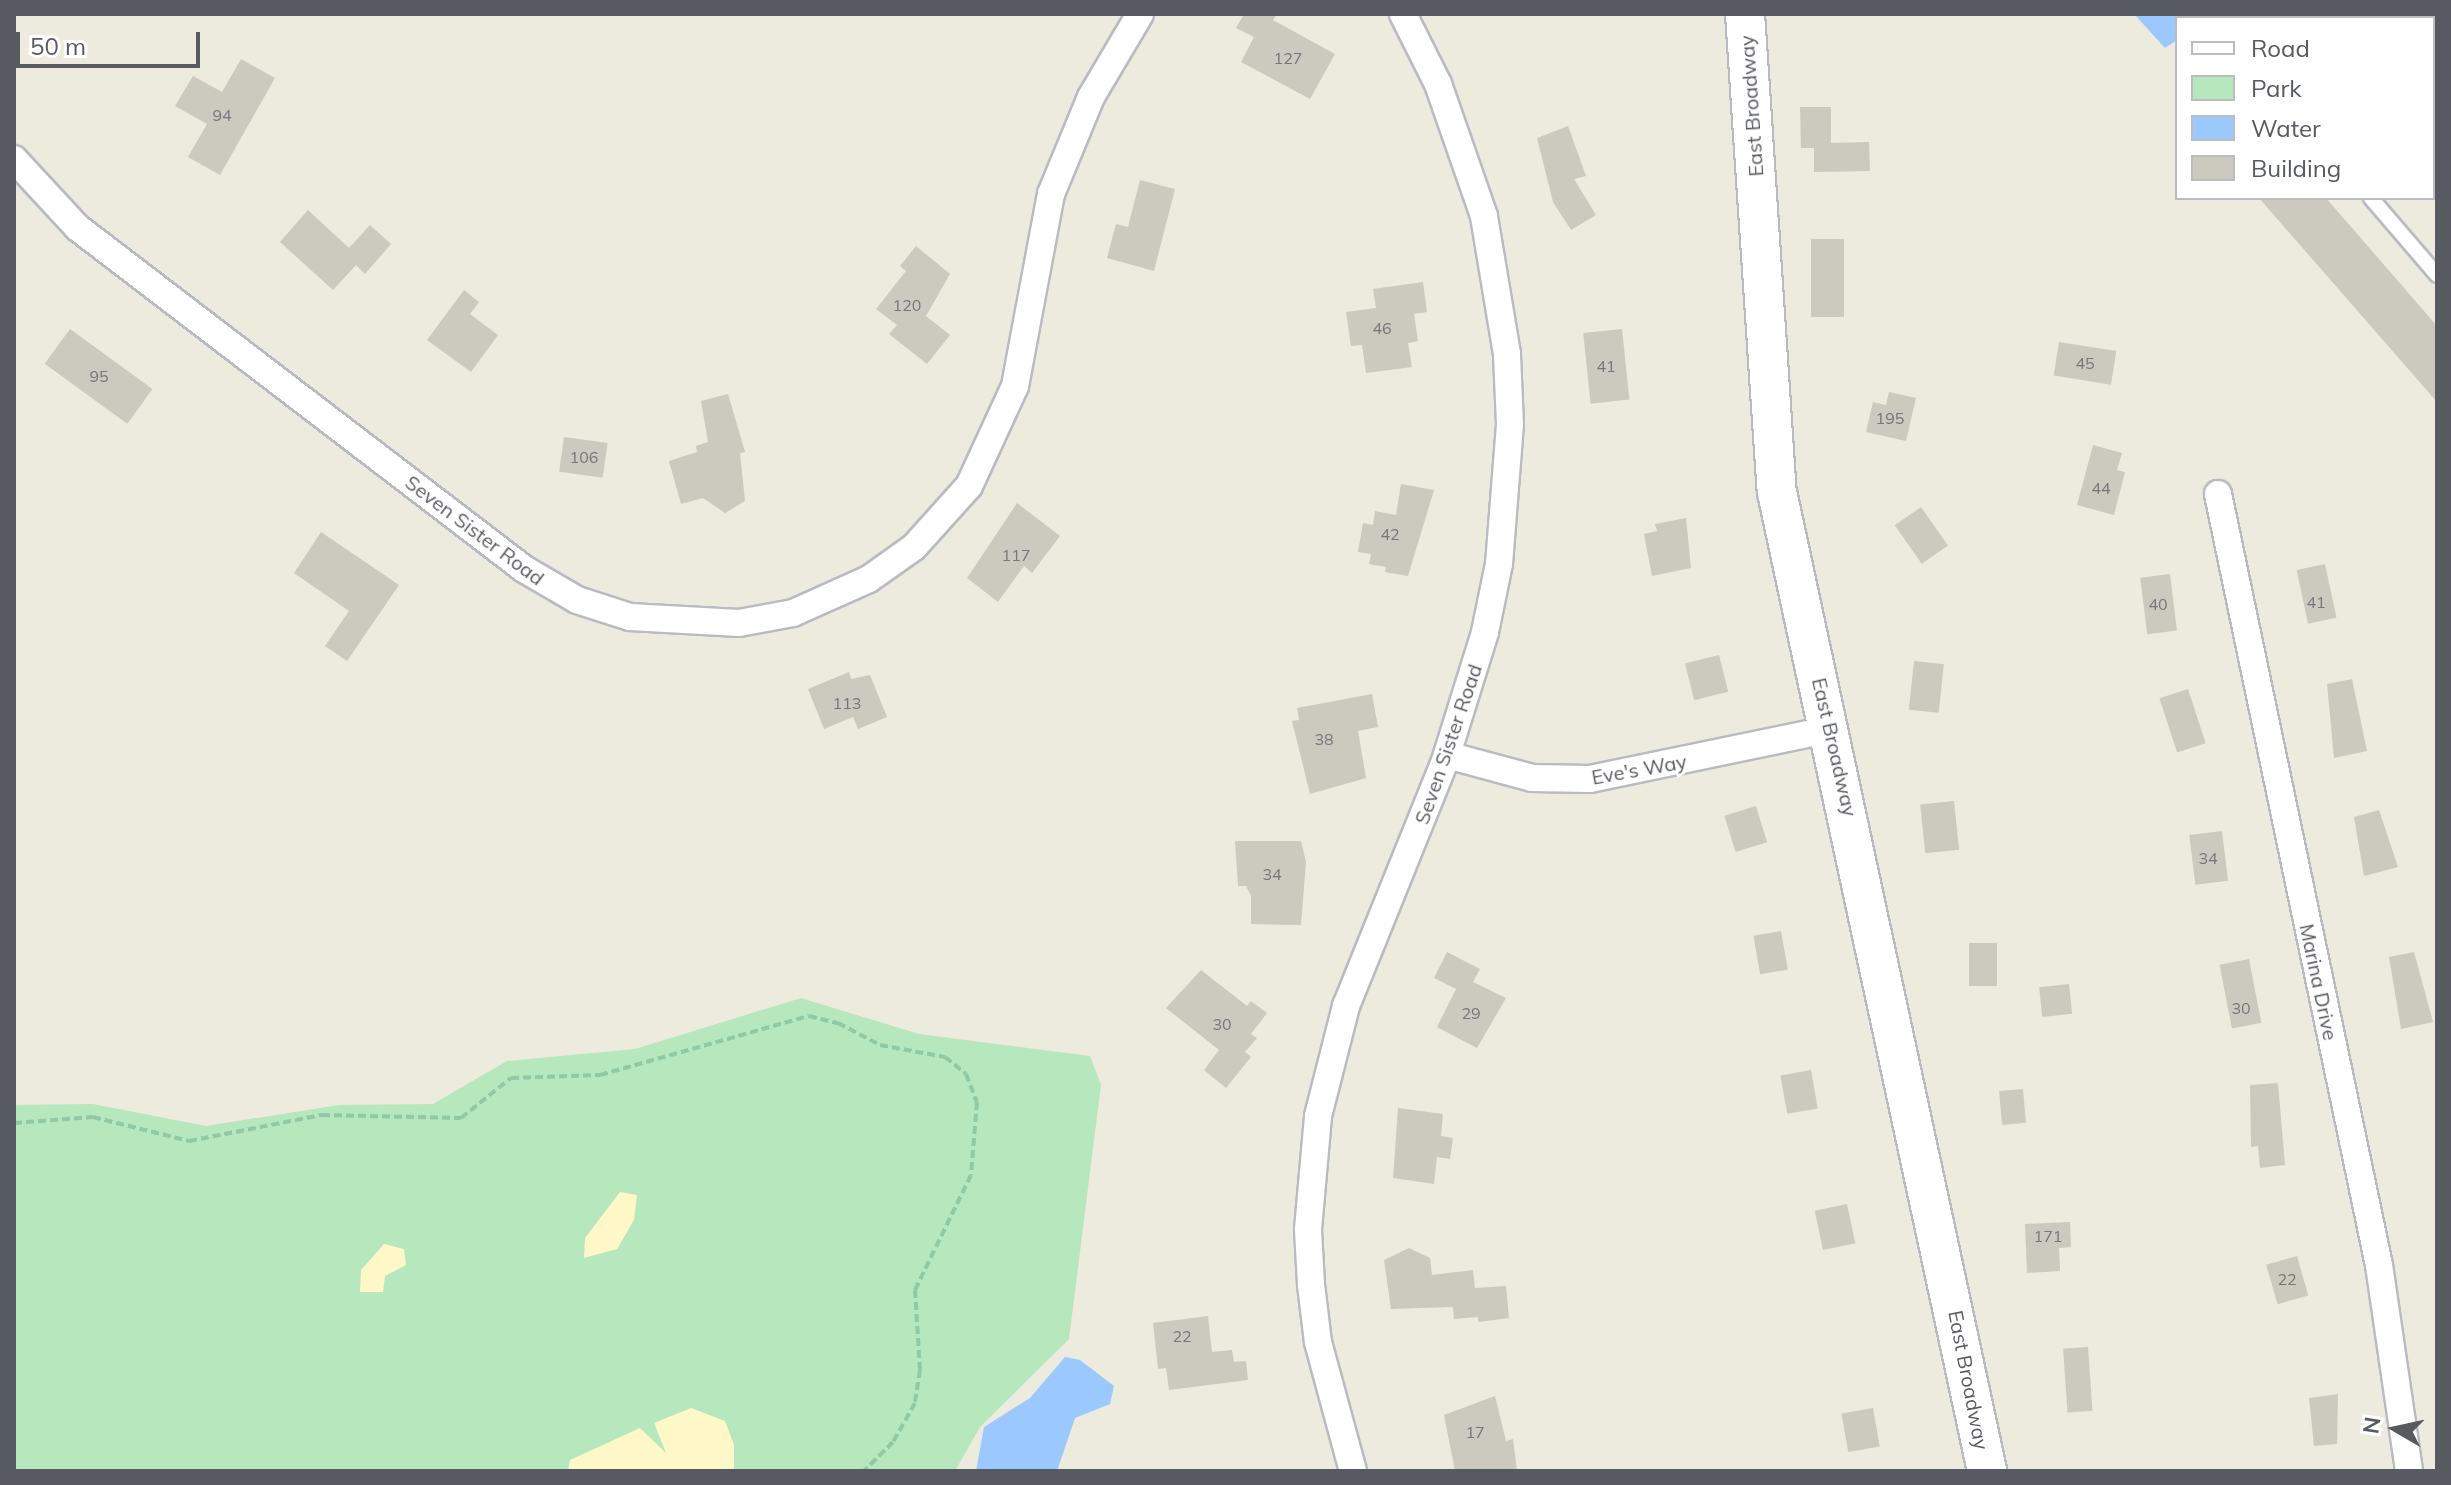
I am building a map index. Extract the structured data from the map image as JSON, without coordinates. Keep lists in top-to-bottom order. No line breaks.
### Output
{"streets":{"street":["East Broadway","Seven Sister Road","Eve's Way","Marina Drive"]},"crossings":[["East Broadway","Eve's Way"],["Seven Sister Road","Eve's Way"]],"house_numbers":["127","94","120","46","45","41","95","195","106","44","42","117","41","40","113","38","34","34","30","29","30","171","22","22","17"],"legend":["Road","Park","Water","Building"],"scale_bar":"50 m","north":"left"}
